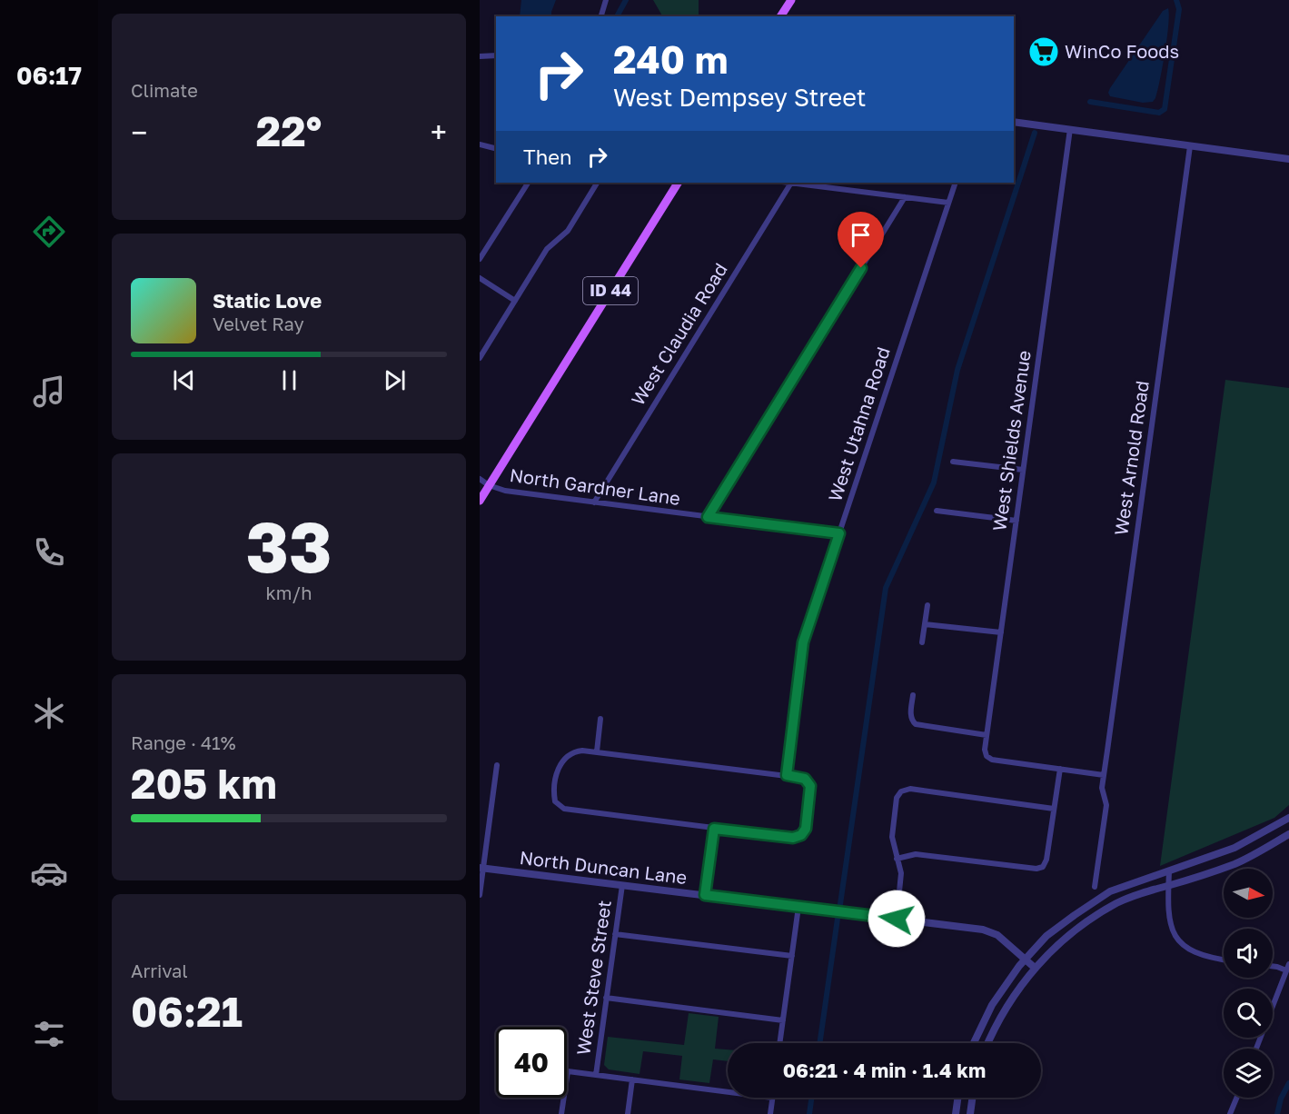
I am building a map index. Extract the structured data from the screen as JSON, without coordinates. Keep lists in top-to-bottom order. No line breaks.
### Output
{"streets":{"main road":["ID 44"],"street":["West Claudia Road","West Utahna Road","West Shields Avenue","West Arnold Road","North Gardner Lane","North Duncan Lane","West Steve Street"]},"crossings":[["ID 44","North Gardner Lane"],["West Claudia Road","North Gardner Lane"],["West Utahna Road","North Gardner Lane"],["North Duncan Lane","West Steve Street"]],"places":{"supermarket":["WinCo Foods"]},"north":"right","page":{"tabs":"06:17","tile":["Climate",["33","km/h"],["Range · 41%","205 km"],["Arrival","06:21"]],"turn":["240 m","West Dempsey Street"],"heat":["−","22°","+"],"then":"Then","song":["Static Love","Velvet Ray"],"limit":"40","trip":"06:21 · 4 min · 1.4 km"}}
